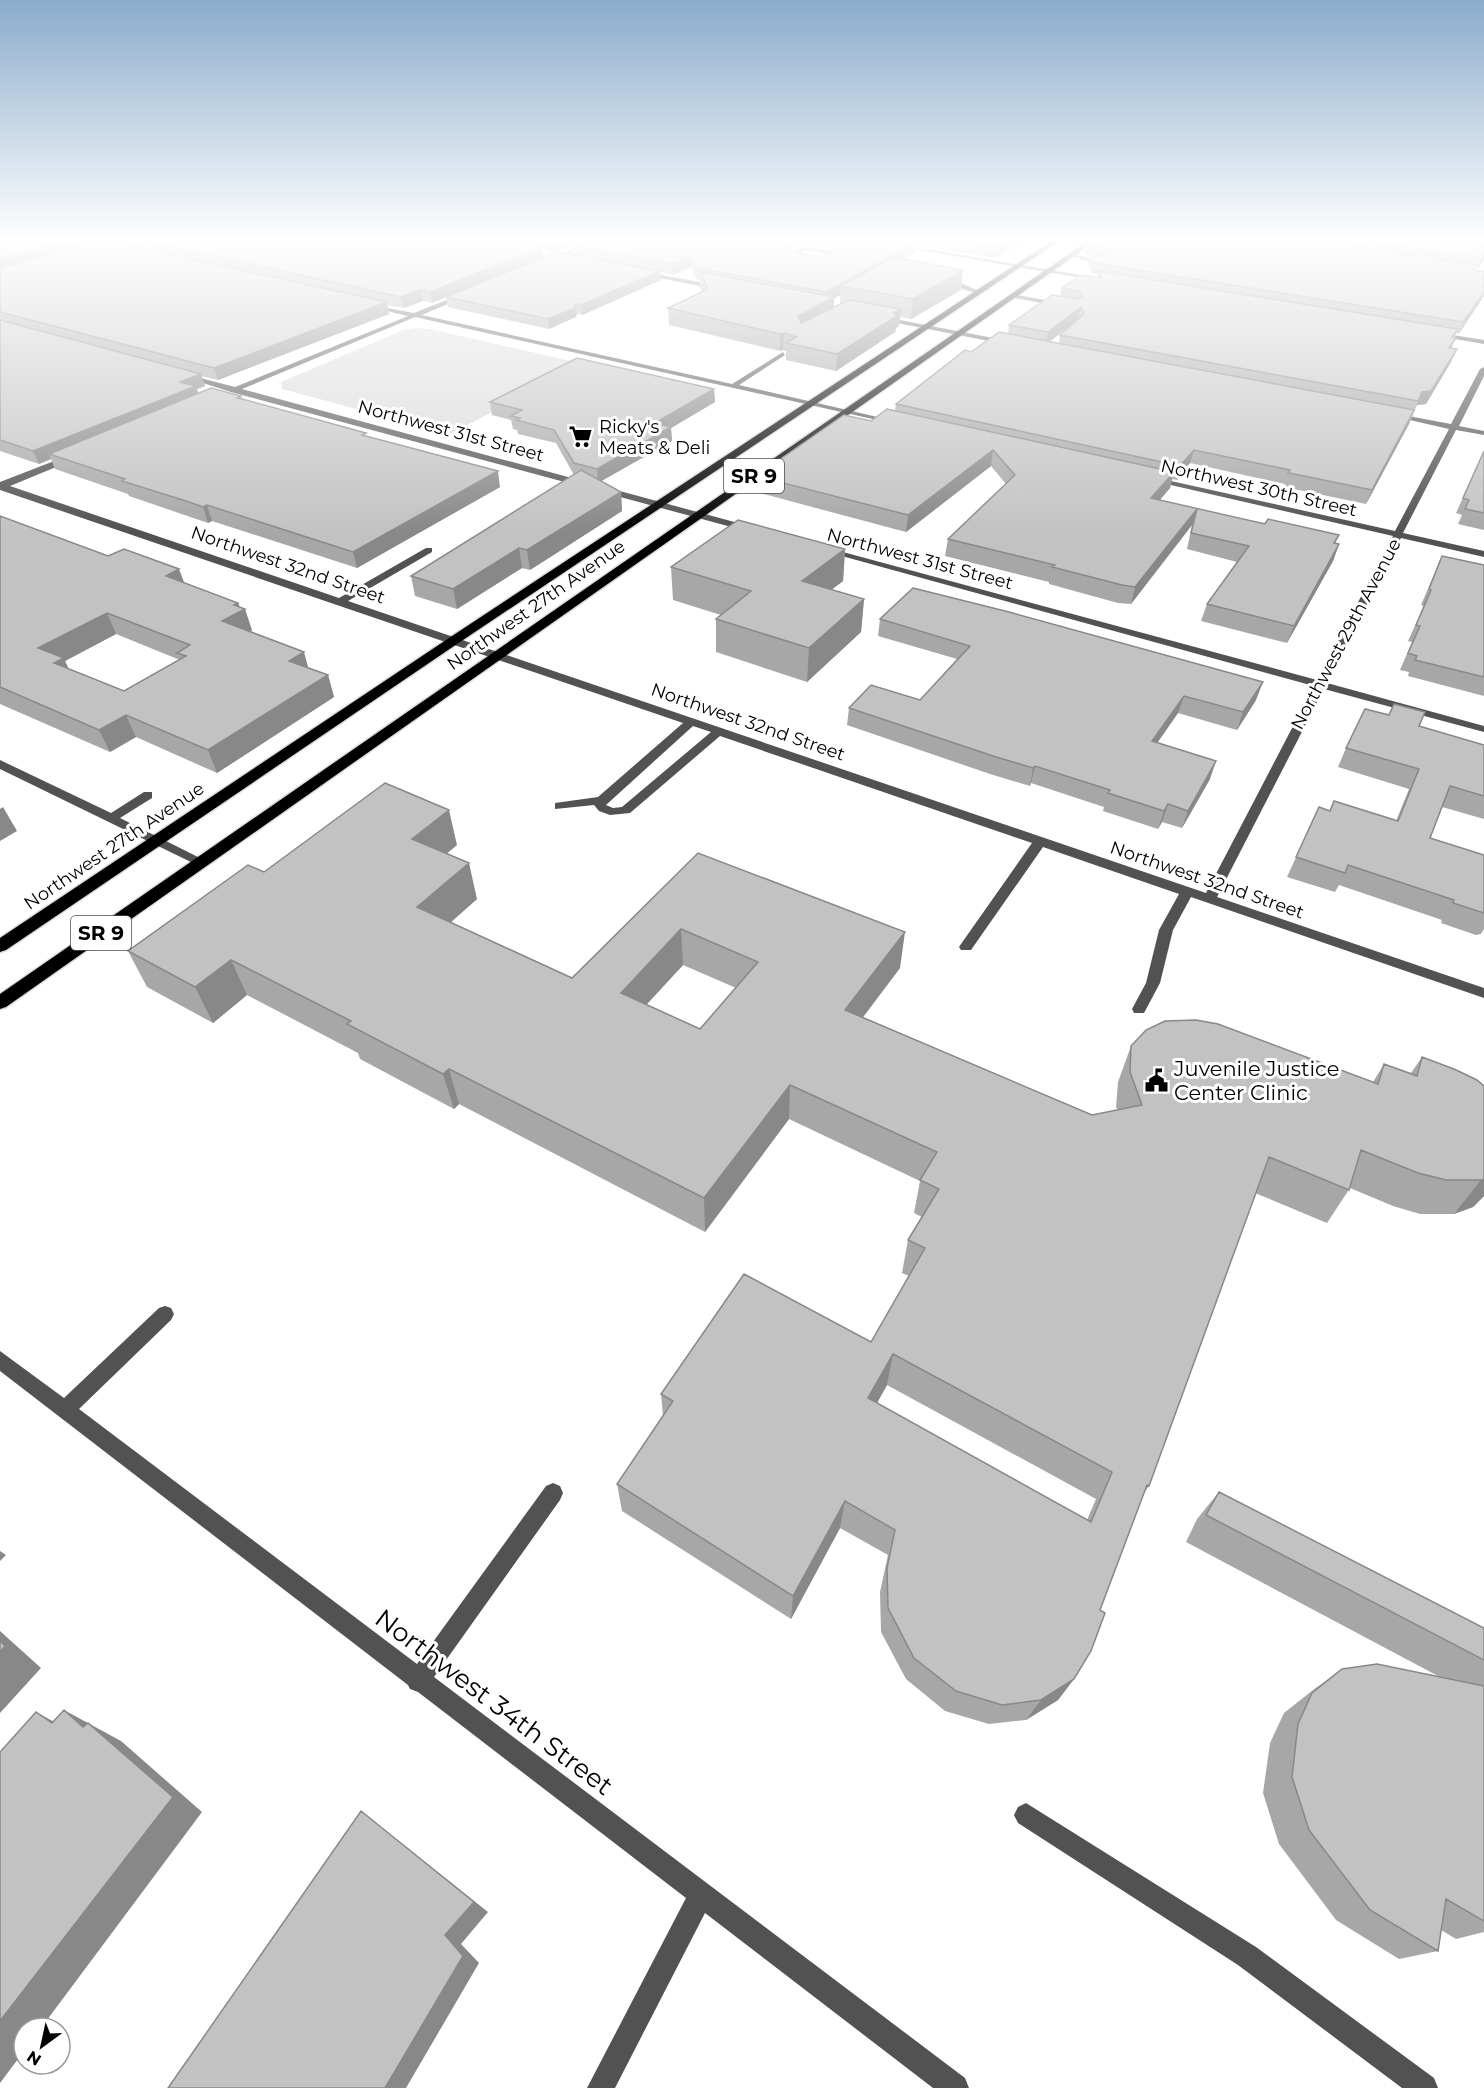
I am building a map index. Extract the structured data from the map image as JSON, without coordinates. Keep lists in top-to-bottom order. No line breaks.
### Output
{"streets":{"highway":["SR 9","Northwest 27th Avenue"],"street":["Northwest 31st Street","Northwest 30th Street","Northwest 32nd Street","Northwest 29th Avenue","Northwest 34th Street"]},"crossings":[["Northwest 31st Street","Northwest 27th Avenue"],["Northwest 31st Street","Northwest 29th Avenue"],["Northwest 30th Street","Northwest 29th Avenue"],["Northwest 32nd Street","Northwest 27th Avenue"],["Northwest 32nd Street","Northwest 29th Avenue"]],"places":{"supermarket":["Ricky's Meats & Deli"],"public building":["Juvenile Justice Center Clinic"]},"north":"bottom left"}
